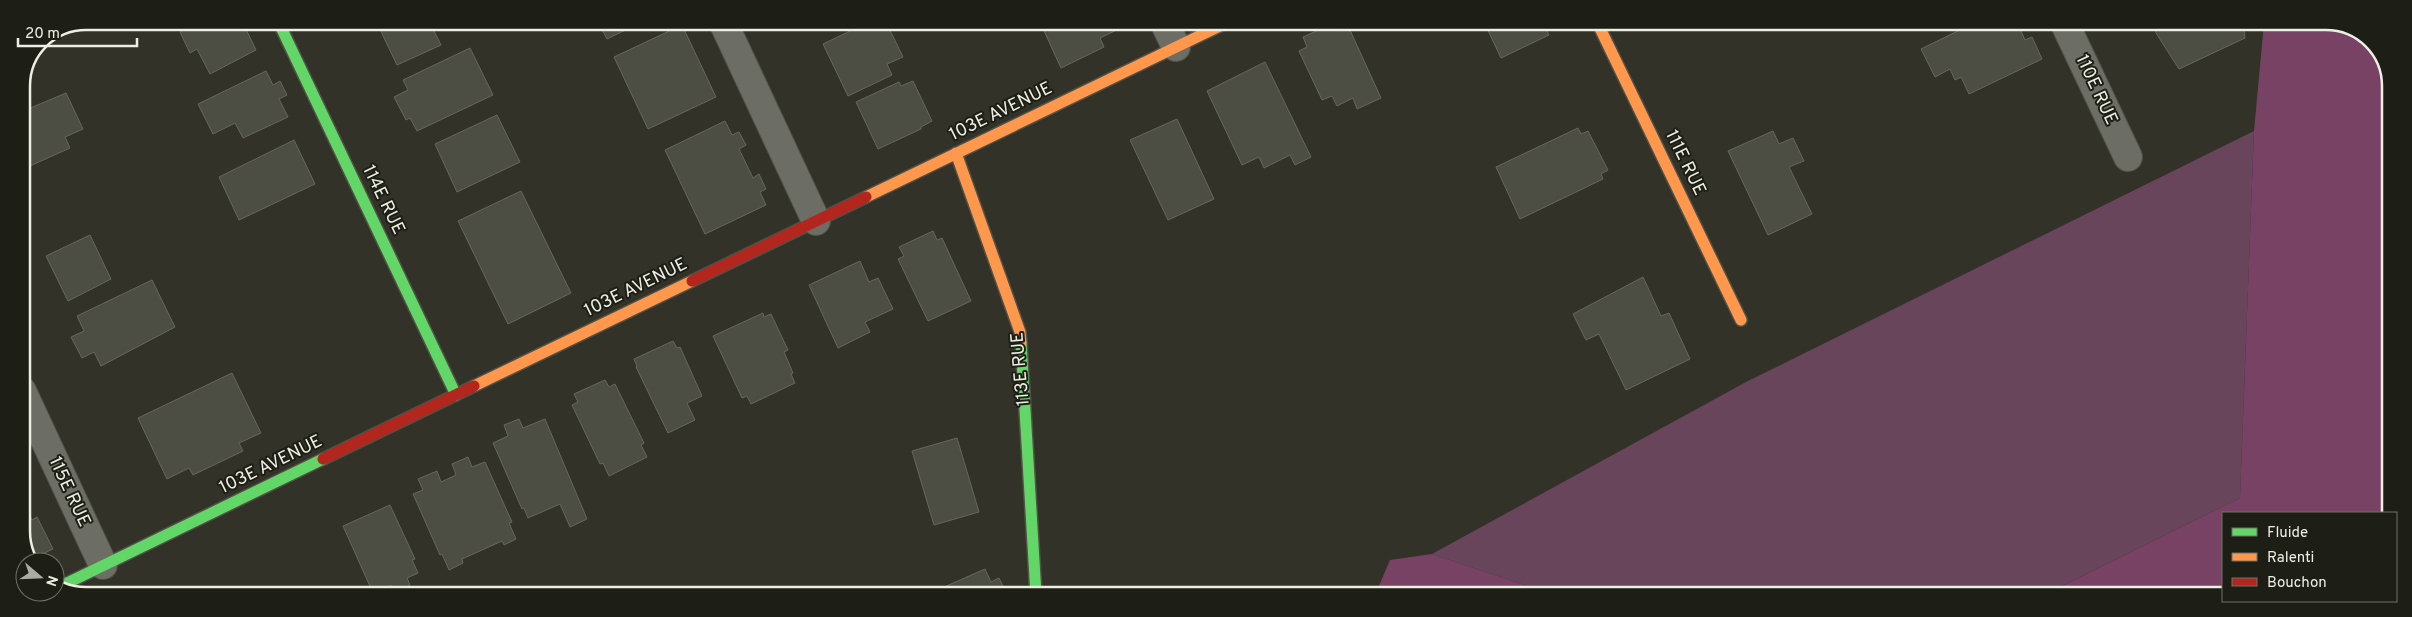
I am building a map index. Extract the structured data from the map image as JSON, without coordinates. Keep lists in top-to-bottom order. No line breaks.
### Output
{"streets":{"street":["110E RUE","103E AVENUE","111E RUE","114E RUE","113E RUE","115E RUE"]},"crossings":[["103E AVENUE","114E RUE"],["103E AVENUE","113E RUE"],["103E AVENUE","115E RUE"]],"legend":["Fluide","Ralenti","Bouchon"],"scale_bar":"20 m","north":"right"}
